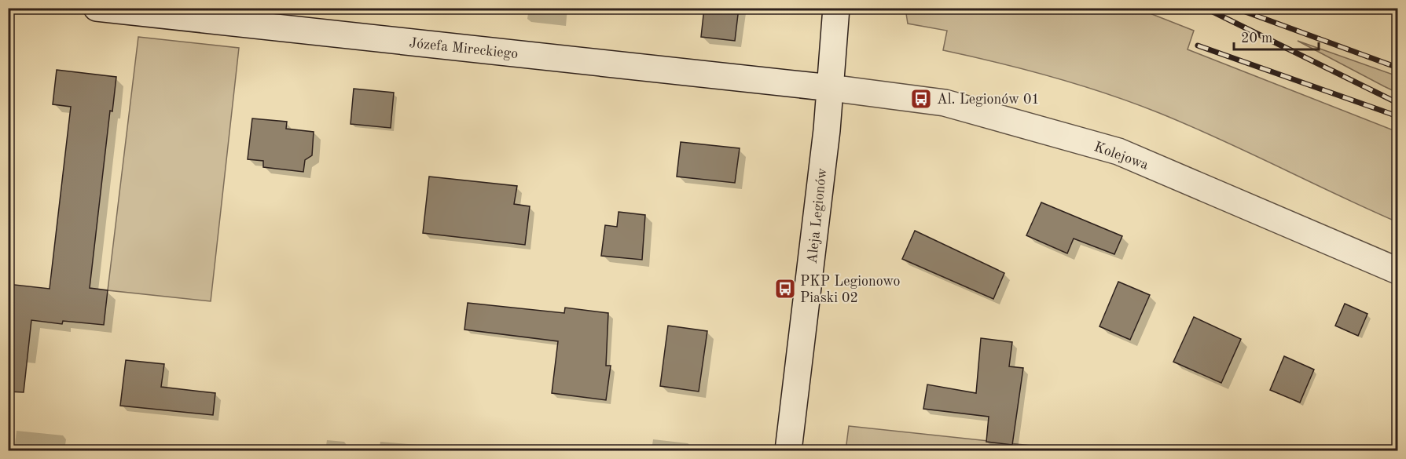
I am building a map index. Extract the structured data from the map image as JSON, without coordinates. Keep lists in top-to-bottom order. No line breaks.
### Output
{"streets":{"street":["Józefa Mireckiego","Kolejowa","Aleja Legionów"]},"crossings":[["Józefa Mireckiego","Kolejowa"],["Józefa Mireckiego","Aleja Legionów"],["Kolejowa","Aleja Legionów"]],"places":{"bus stop":["Al. Legionów 01","PKP Legionowo Piaski 02"]},"scale_bar":"20 m"}
